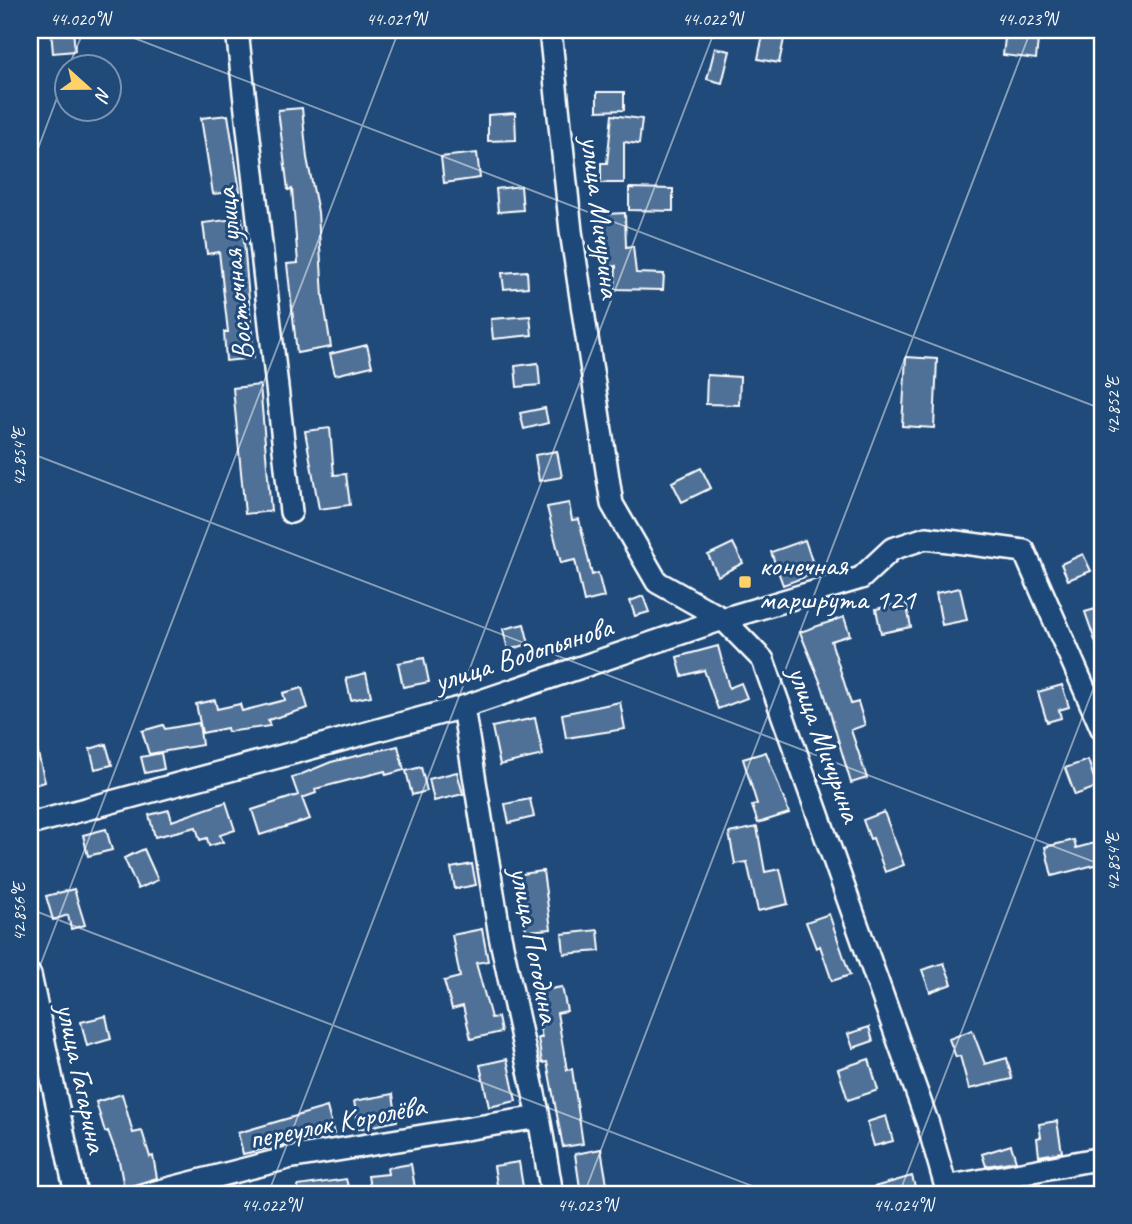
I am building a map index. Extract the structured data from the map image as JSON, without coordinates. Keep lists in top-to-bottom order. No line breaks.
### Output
{"streets":{"street":["улица Мичурина","Восточная улица","улица Водопьянова","улица Погодина","улица Гагарина","переулок Королёва"]},"crossings":[["улица Мичурина","улица Водопьянова"],["улица Водопьянова","улица Погодина"],["улица Погодина","переулок Королёва"]],"places":{"transit":["конечная маршрута 121"]},"north":"right","coordinates":["44.020°N","44.021°N","44.022°N","44.023°N","42.852°E","42.854°E","42.856°E","44.024°N"]}
